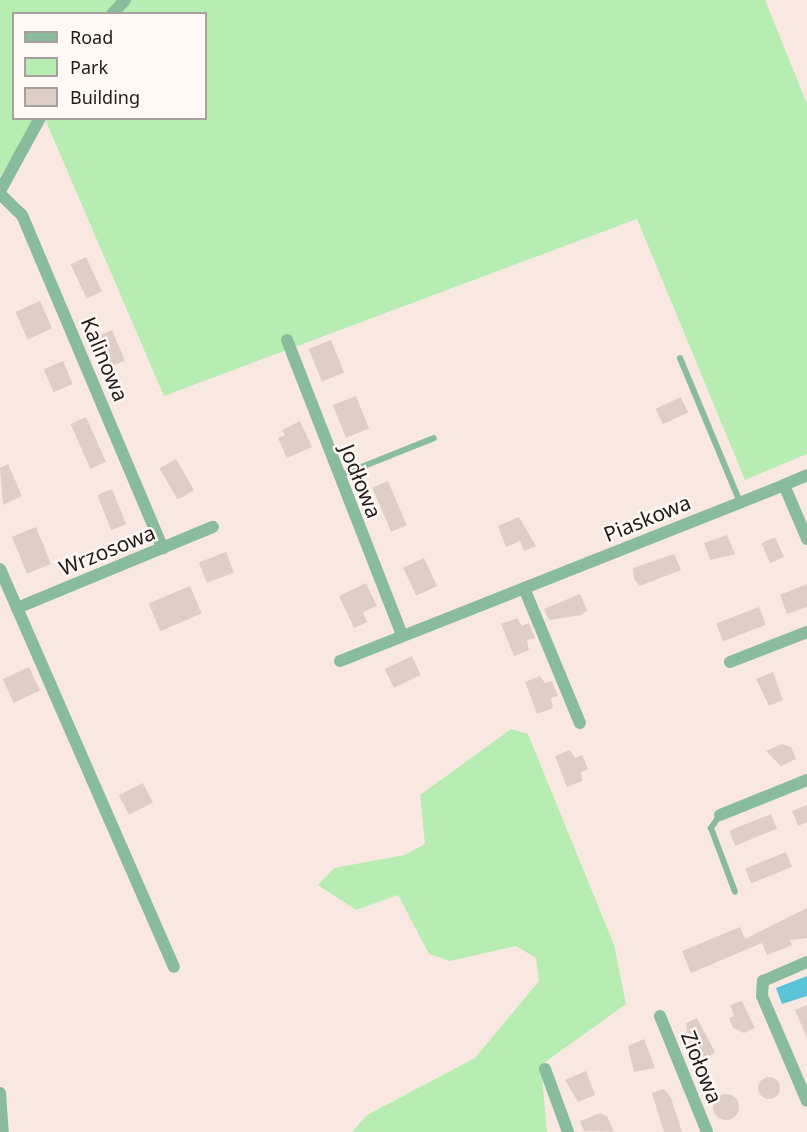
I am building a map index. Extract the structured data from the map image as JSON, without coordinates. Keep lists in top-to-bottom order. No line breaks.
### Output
{"streets":{"street":["Kalinowa","Jodłowa","Piaskowa","Wrzosowa","Ziołowa"]},"crossings":[["Kalinowa","Wrzosowa"],["Jodłowa","Piaskowa"]],"legend":["Road","Park","Building"]}
